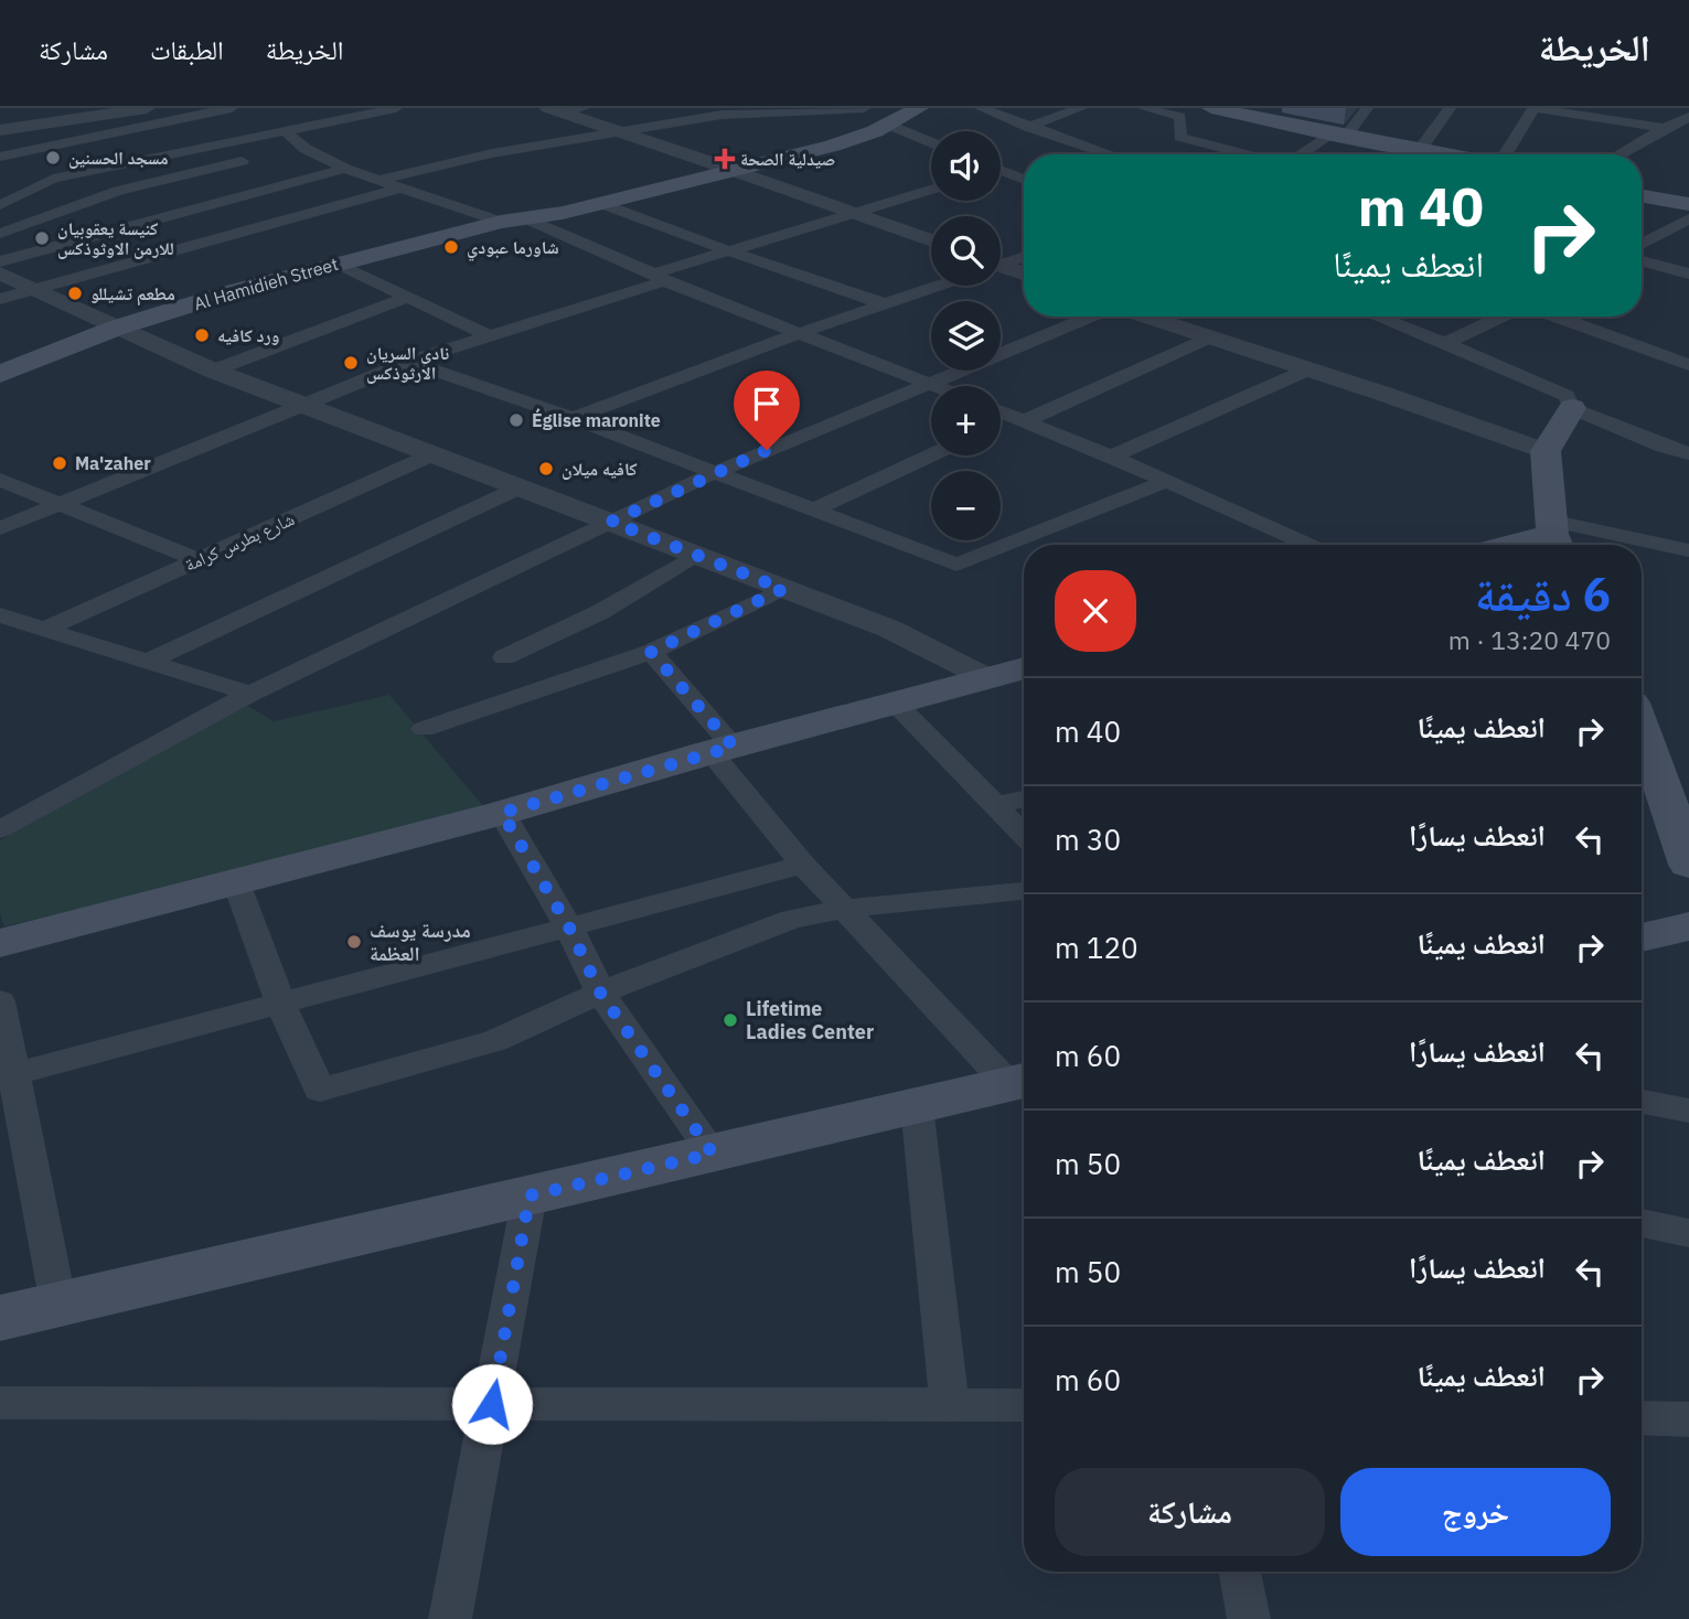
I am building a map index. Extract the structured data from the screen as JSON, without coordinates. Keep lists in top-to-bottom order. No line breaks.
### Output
{"streets":{"main road":["Al Hamidieh Street"],"street":["شارع بطرس كرامة"]},"places":{"other":["مسجد الحسنين","كنيسة يعقوبيان للارمن الاوثوذكس","شاورما عبودي","مطعم تشيللو","ورد كافيه","نادي السريان الارثوذكس","Église maronite","Ma'zaher","كافيه ميلان","مدرسة يوسف العظمة","Lifetime Ladies Center"],"health":["صيدلية الصحة"]},"page":{"header":"الخريطة","nav":["الخريطة","الطبقات","مشاركة"],"map_buttons":["+","−"],"turn":["40 m","انعطف يمينًا"],"heading":["6 دقيقة","470 m · 13:20"],"list":[{"name":"انعطف يمينًا","value":"40 m"},{"name":"انعطف يسارًا","value":"30 m"},{"name":"انعطف يمينًا","value":"120 m"},{"name":"انعطف يسارًا","value":"60 m"},{"name":"انعطف يمينًا","value":"50 m"},{"name":"انعطف يسارًا","value":"50 m"},{"name":"انعطف يمينًا","value":"60 m"}],"buttons":["خروج","مشاركة"]}}
